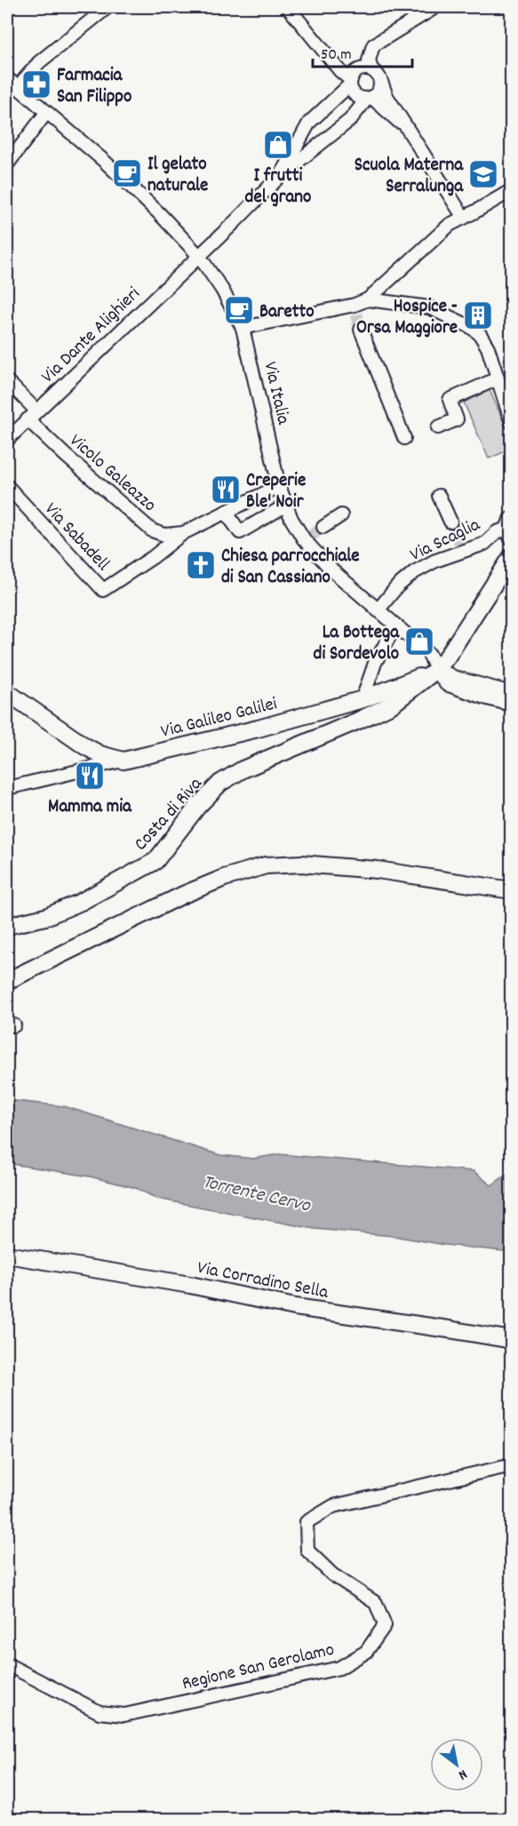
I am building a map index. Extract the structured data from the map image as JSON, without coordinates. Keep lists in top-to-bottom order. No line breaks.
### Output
{"streets":{"street":["Via Dante Alighieri","Via Italia","Vicolo Galeazzo","Via Sabadell","Via Scaglia","Via Galileo Galilei","Costa di Riva","Via Corradino Sella","Regione San Gerolamo"]},"crossings":[["Via Dante Alighieri","Via Italia"],["Via Dante Alighieri","Vicolo Galeazzo"],["Via Italia","Via Scaglia"],["Via Italia","Via Galileo Galilei"],["Via Italia","Costa di Riva"],["Vicolo Galeazzo","Via Sabadell"],["Via Galileo Galilei","Costa di Riva"]],"water":["Torrente Cervo"],"places":{"pharmacy":["Farmacia San Filippo"],"shop":["I frutti del grano","La Bottega di Sordevolo"],"cafe":["Il gelato naturale","Baretto"],"school or university":["Scuola Materna Serralunga"],"building":["Hospice - Orsa Maggiore"],"restaurant":["Creperie Ble' Noir","Mamma mia"],"church":["Chiesa parrocchiale di San Cassiano"]},"scale_bar":"50 m","north":"bottom right"}
